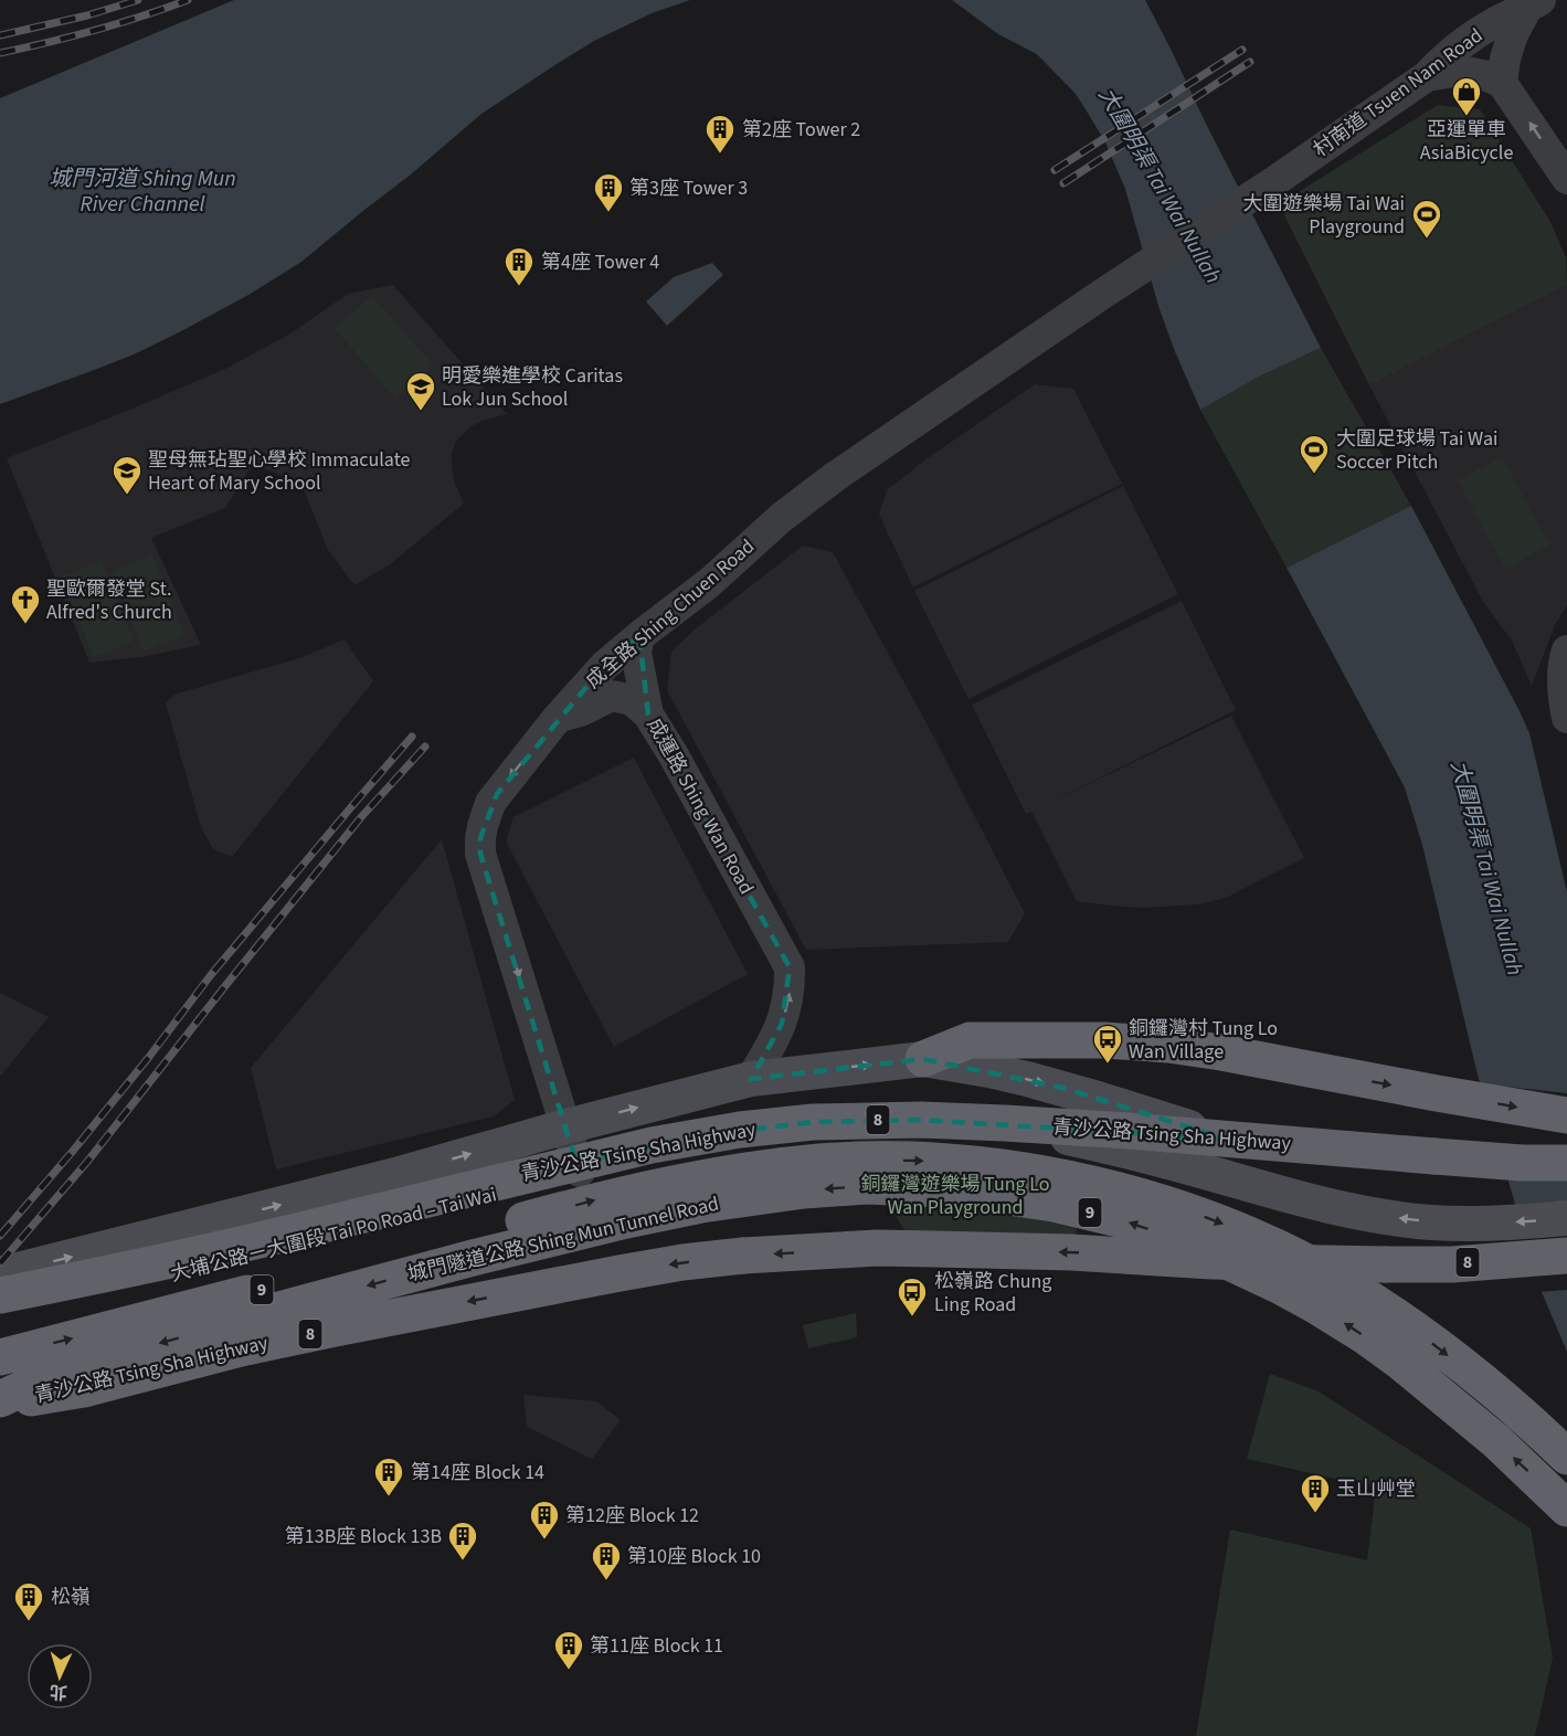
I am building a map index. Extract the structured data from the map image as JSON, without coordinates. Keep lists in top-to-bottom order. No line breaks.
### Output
{"streets":{"highway":["8","青沙公路 Tsing Sha Highway","9","城門隧道公路 Shing Mun Tunnel Road"],"main road":["大埔公路－大圍段 Tai Po Road – Tai Wai"],"street":["村南道 Tsuen Nam Road","成全路 Shing Chuen Road","成運路 Shing Wan Road"]},"crossings":[["村南道 Tsuen Nam Road","成全路 Shing Chuen Road"],["成全路 Shing Chuen Road","成運路 Shing Wan Road"],["成全路 Shing Chuen Road","大埔公路－大圍段 Tai Po Road – Tai Wai"],["青沙公路 Tsing Sha Highway","城門隧道公路 Shing Mun Tunnel Road"]],"one_way":["成全路 Shing Chuen Road","成運路 Shing Wan Road"],"water":["城門河道 Shing Mun River Channel","大圍明渠 Tai Wai Nullah"],"parks":["銅鑼灣遊樂場 Tung Lo Wan Playground"],"places":{"shop":["亞運單車 AsiaBicycle"],"building":["第2座 Tower 2","第3座 Tower 3","第4座 Tower 4","第14座 Block 14","玉山艸堂","第12座 Block 12","第13B座 Block 13B","第10座 Block 10","松嶺","第11座 Block 11"],"sports":["大圍遊樂場 Tai Wai Playground","大圍足球場 Tai Wai Soccer Pitch"],"school or university":["明愛樂進學校 Caritas Lok Jun School","聖母無玷聖心學校 Immaculate Heart of Mary School"],"church":["聖歐爾發堂 St. Alfred's Church"],"bus stop":["銅鑼灣村 Tung Lo Wan Village","松嶺路 Chung Ling Road"]},"north":"bottom"}
